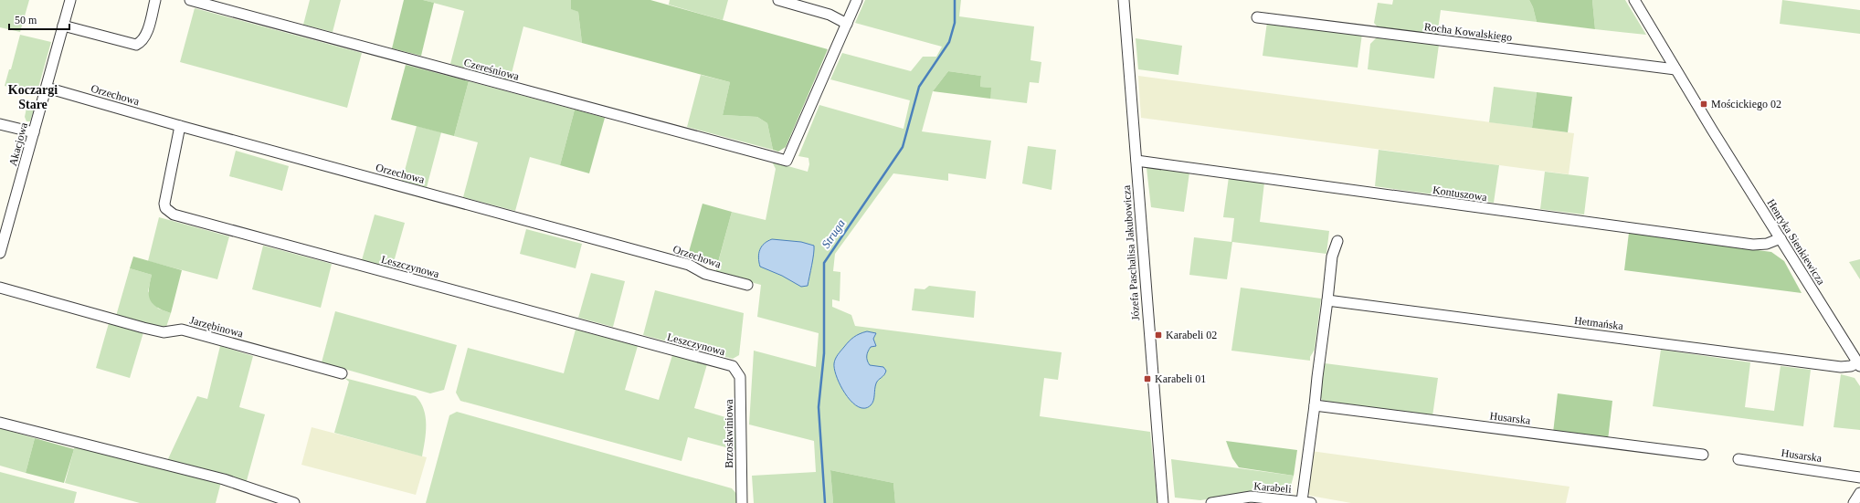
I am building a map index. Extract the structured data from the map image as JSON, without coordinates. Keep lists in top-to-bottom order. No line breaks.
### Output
{"streets":{"street":["Rocha Kowalskiego","Czereśniowa","Orzechowa","Akacjowa","Kontuszowa","Henryka Sienkiewicza","Józefa Paschalisa Jakubowicza","Leszczynowa","Hetmańska","Jarzębinowa","Husarska","Brzoskwiniowa","Karabeli"]},"crossings":[["Rocha Kowalskiego","Henryka Sienkiewicza"],["Orzechowa","Akacjowa"],["Orzechowa","Leszczynowa"],["Kontuszowa","Henryka Sienkiewicza"],["Kontuszowa","Józefa Paschalisa Jakubowicza"],["Henryka Sienkiewicza","Hetmańska"],["Leszczynowa","Brzoskwiniowa"]],"districts":["Koczargi Stare"],"water":["Struga"],"places":{"transit":["Mościckiego 02","Karabeli 02","Karabeli 01"]},"scale_bar":"50 m"}
